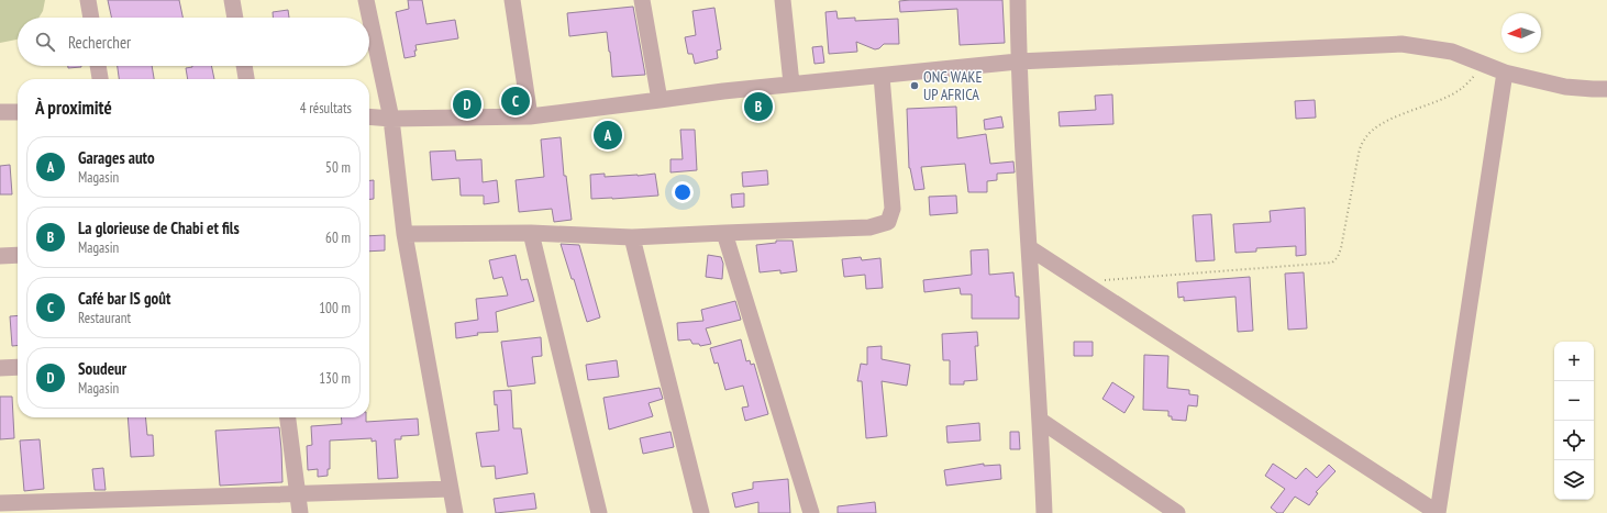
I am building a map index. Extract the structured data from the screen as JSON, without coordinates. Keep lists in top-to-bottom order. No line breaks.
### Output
{"places":["ONG WAKE UP AFRICA"],"north":"left","page":{"search":"Rechercher","heading":["À proximité","4 résultats"],"pins":["C","D","B","A"],"list":[{"mark":"A","name":"Garages auto","note":"Magasin","value":"50 m"},{"mark":"B","name":"La glorieuse de Chabi et fils","note":"Magasin","value":"60 m"},{"mark":"C","name":"Café bar IS goût","note":"Restaurant","value":"100 m"},{"mark":"D","name":"Soudeur","note":"Magasin","value":"130 m"}],"map_buttons":["+","−"]}}
